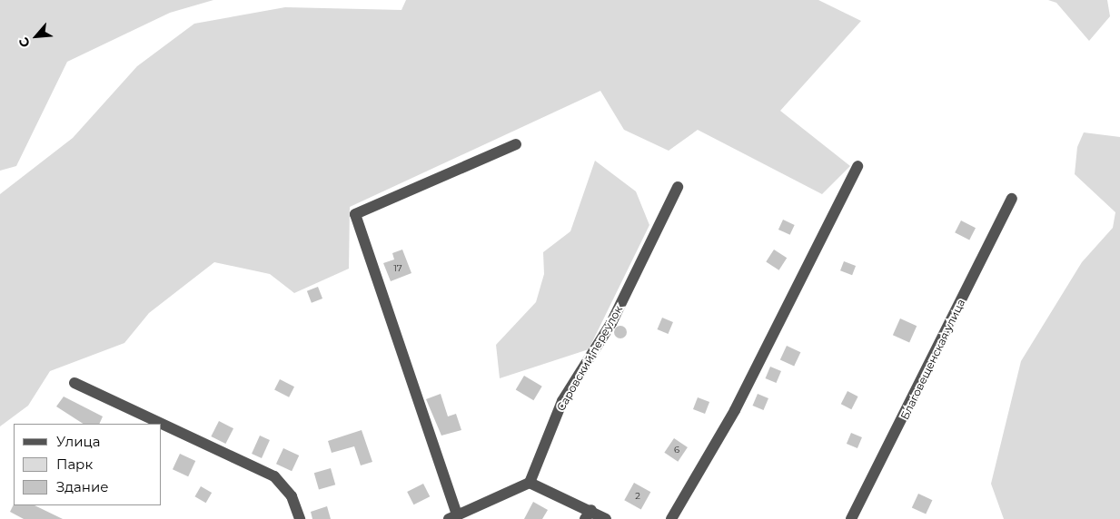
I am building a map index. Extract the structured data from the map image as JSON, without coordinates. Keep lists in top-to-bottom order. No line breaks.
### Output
{"streets":{"street":["Саровский переулок","Благовещенская улица"]},"house_numbers":["17","6","2"],"legend":["Улица","Парк","Здание"],"north":"bottom left"}
